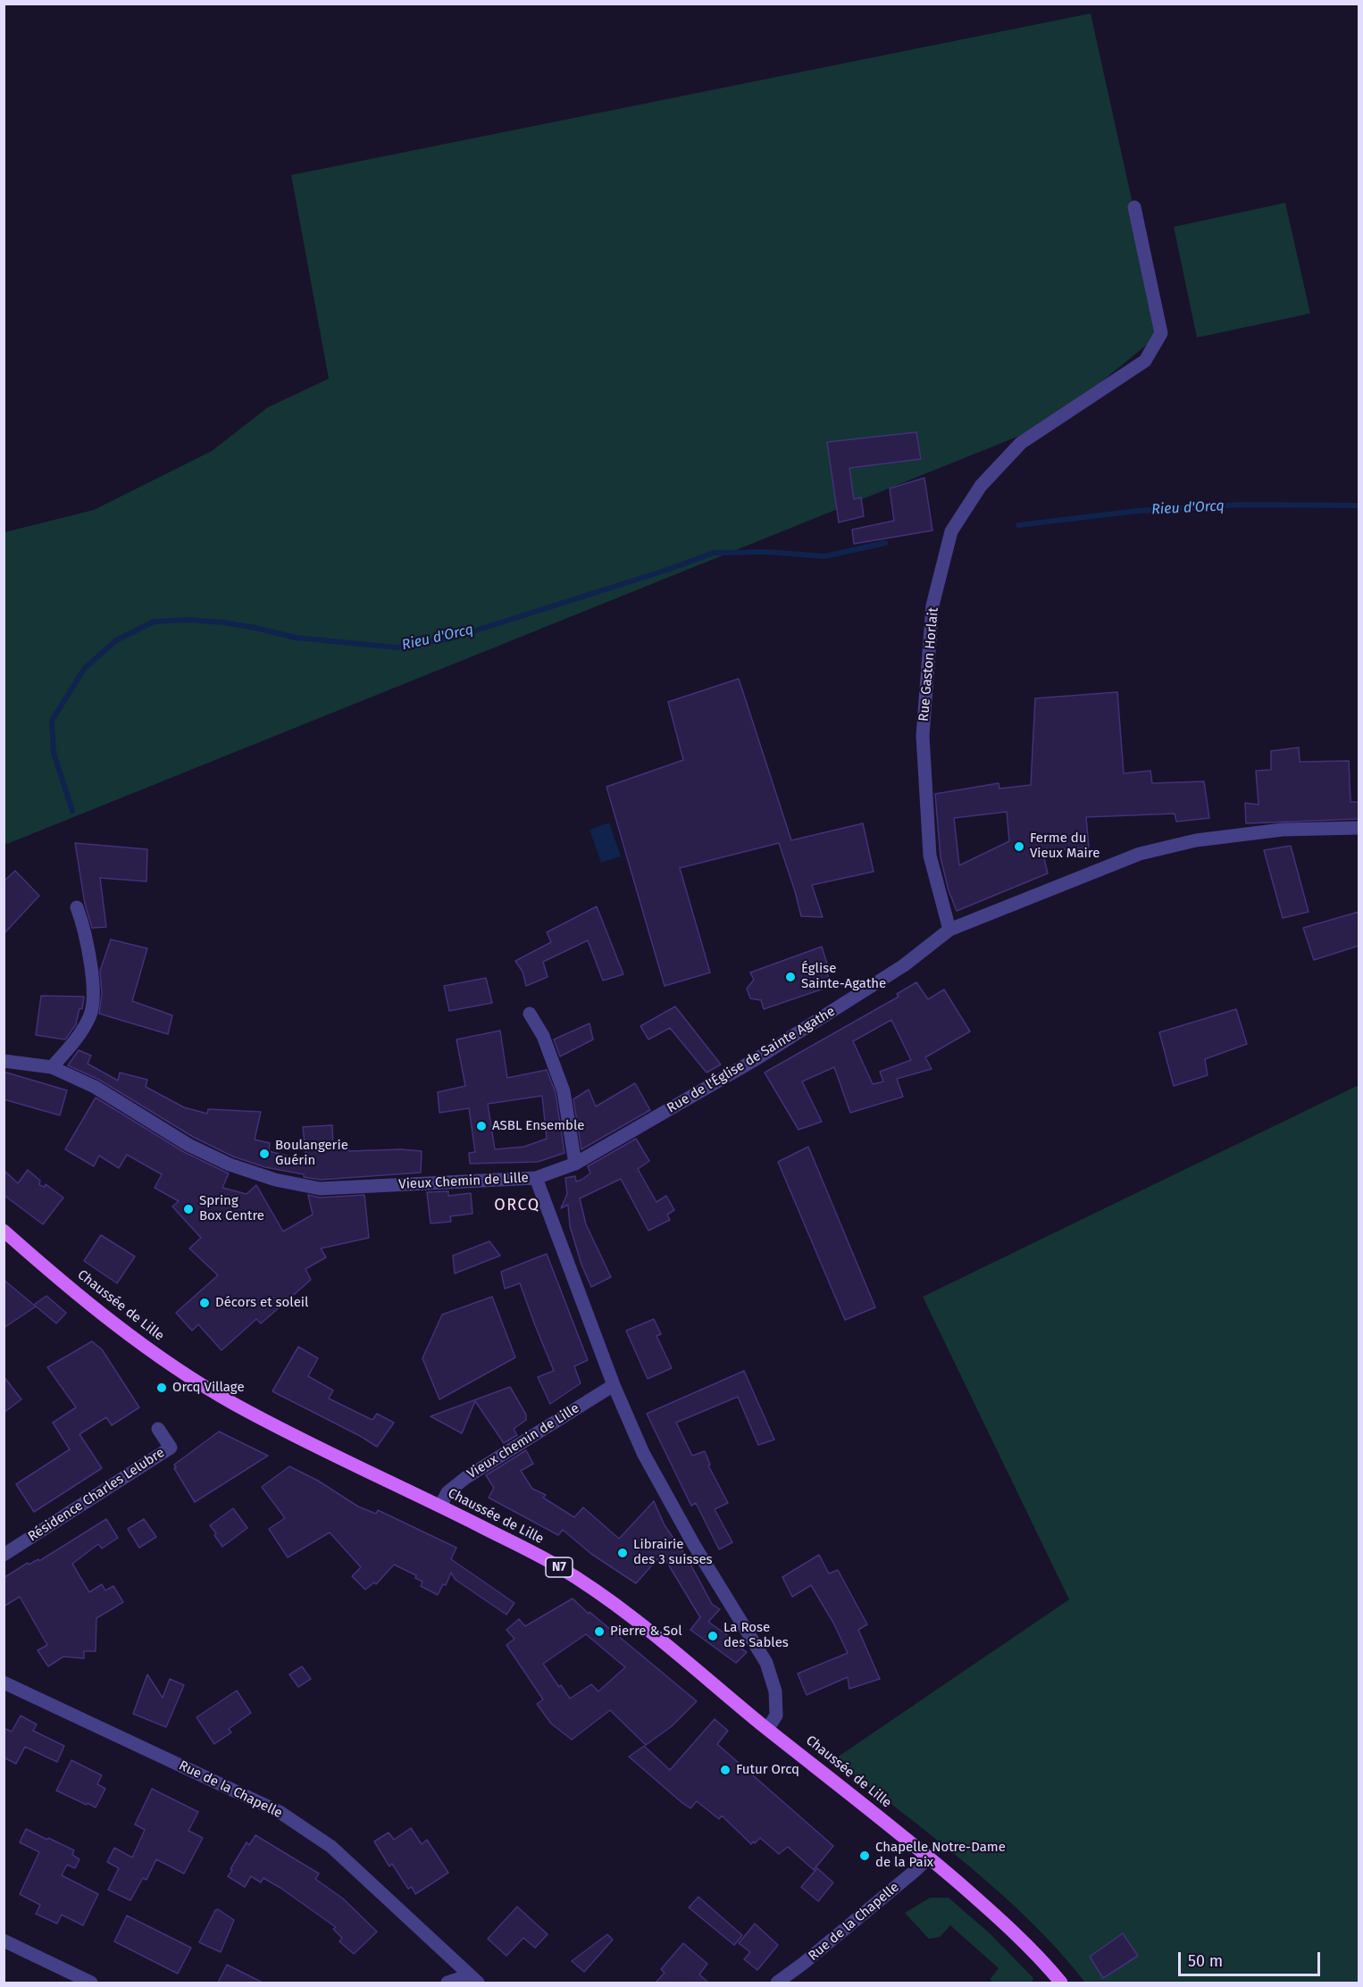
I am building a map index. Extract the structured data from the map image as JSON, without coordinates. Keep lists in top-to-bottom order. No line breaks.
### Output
{"streets":{"main road":["Chaussée de Lille","N7"],"street":["Rue Gaston Horlait","Rue de l'Église de Sainte Agathe","Vieux Chemin de Lille","Vieux chemin de Lille","Résidence Charles Lelubre","Rue de la Chapelle"]},"crossings":[["Rue Gaston Horlait","Rue de l'Église de Sainte Agathe"],["Rue de l'Église de Sainte Agathe","Vieux Chemin de Lille"],["Vieux Chemin de Lille","Chaussée de Lille"],["Vieux Chemin de Lille","Vieux chemin de Lille"],["Chaussée de Lille","Vieux chemin de Lille"],["Chaussée de Lille","Rue de la Chapelle"]],"districts":["ORCQ"],"water":["Rieu d'Orcq"],"places":["Ferme du Vieux Maire","Église Sainte-Agathe","ASBL Ensemble","Boulangerie Guérin","Spring Box Centre","Décors et soleil","Orcq Village","Librairie des 3 suisses","Pierre & Sol","La Rose des Sables","Futur Orcq","Chapelle Notre-Dame de la Paix"],"scale_bar":"50 m"}
